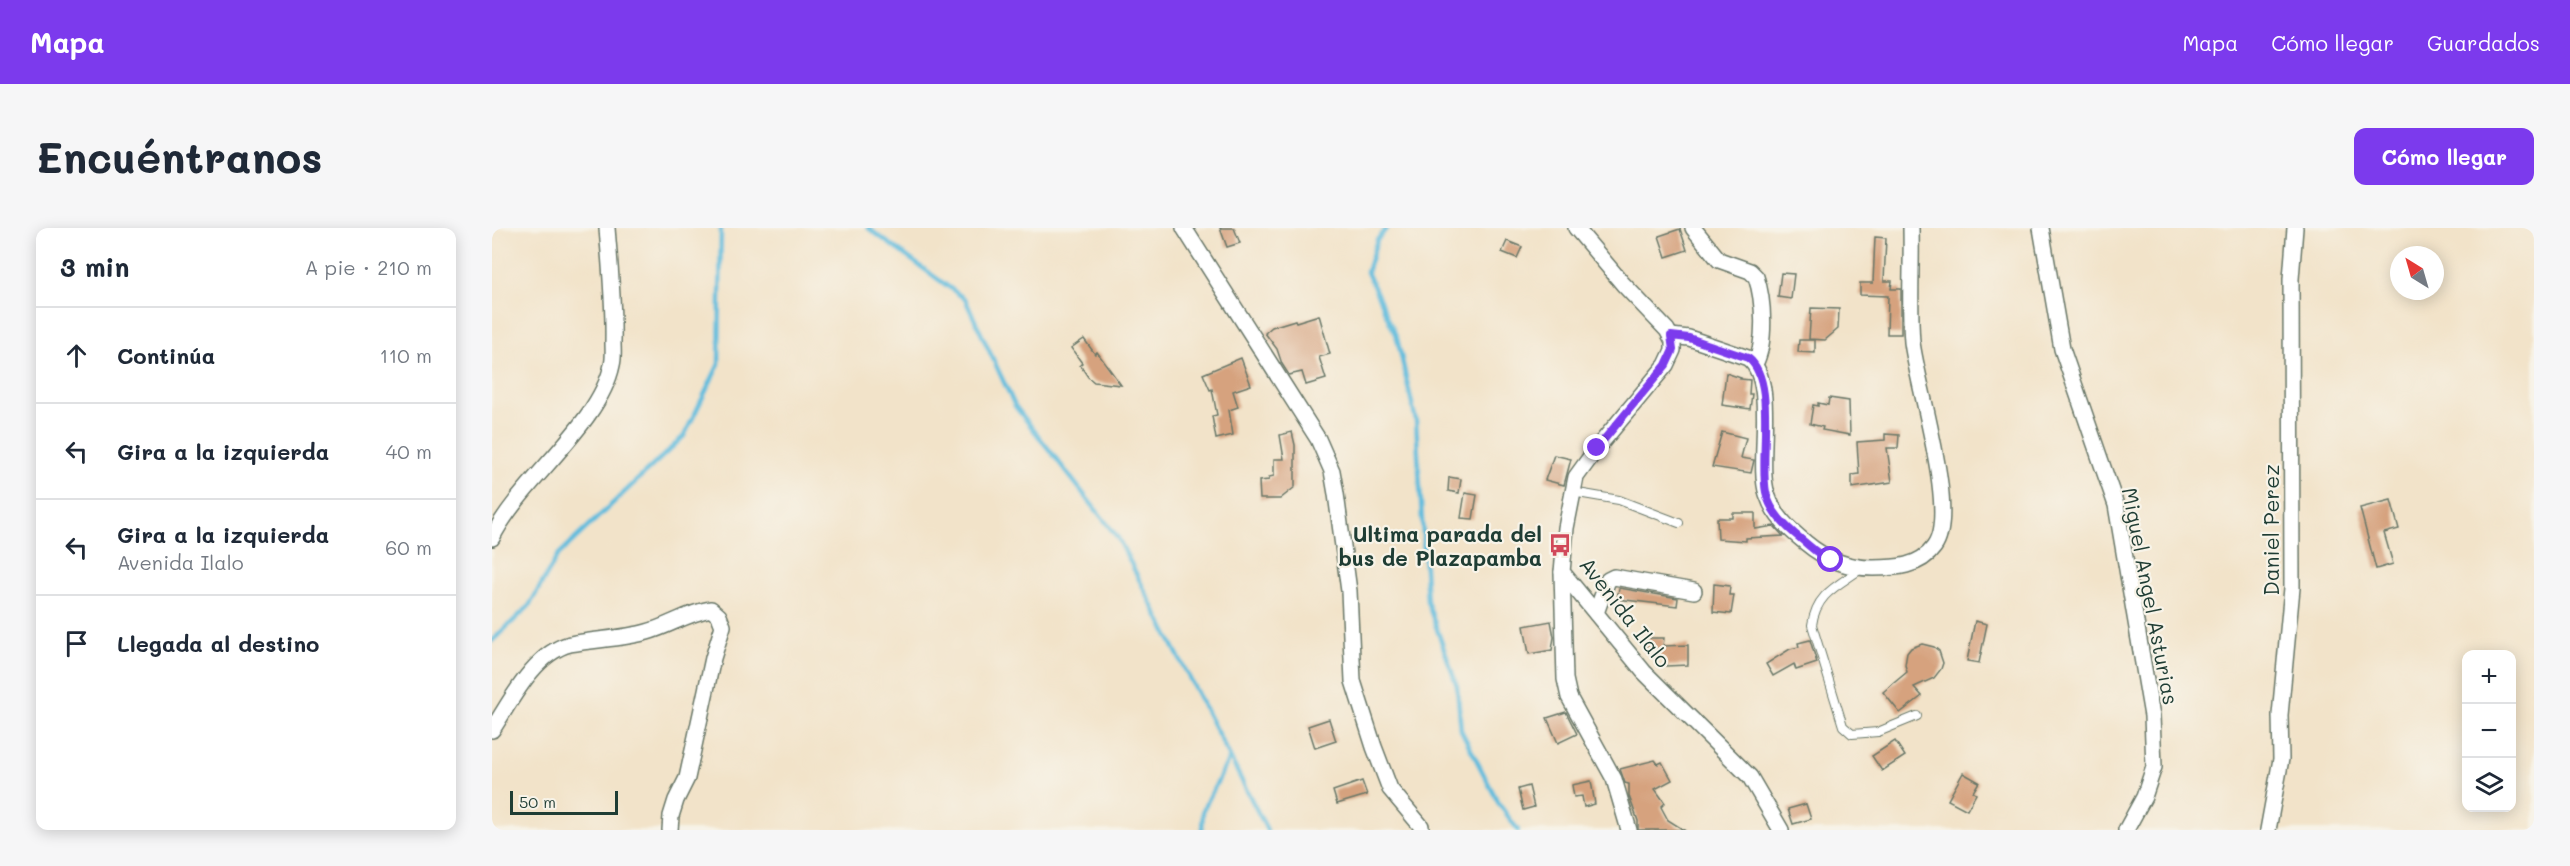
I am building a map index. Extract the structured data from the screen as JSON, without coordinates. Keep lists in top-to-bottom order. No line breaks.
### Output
{"streets":{"street":["Daniel Perez","Miguel Angel Asturias","Avenida Ilalo"]},"places":{"bus stop":["Ultima parada del bus de Plazapamba"]},"scale_bar":"50 m","north":"top left","page":{"header":"Mapa","nav":["Mapa","Cómo llegar","Guardados"],"buttons":"Cómo llegar","title":"Encuéntranos","heading":["3 min","A pie · 210 m"],"list":[["Continúa","110 m"],["Gira a la izquierda","40 m"],["Gira a la izquierda","Avenida Ilalo","60 m"],"Llegada al destino"],"map_buttons":["+","−"],"scale":"50 m"}}
